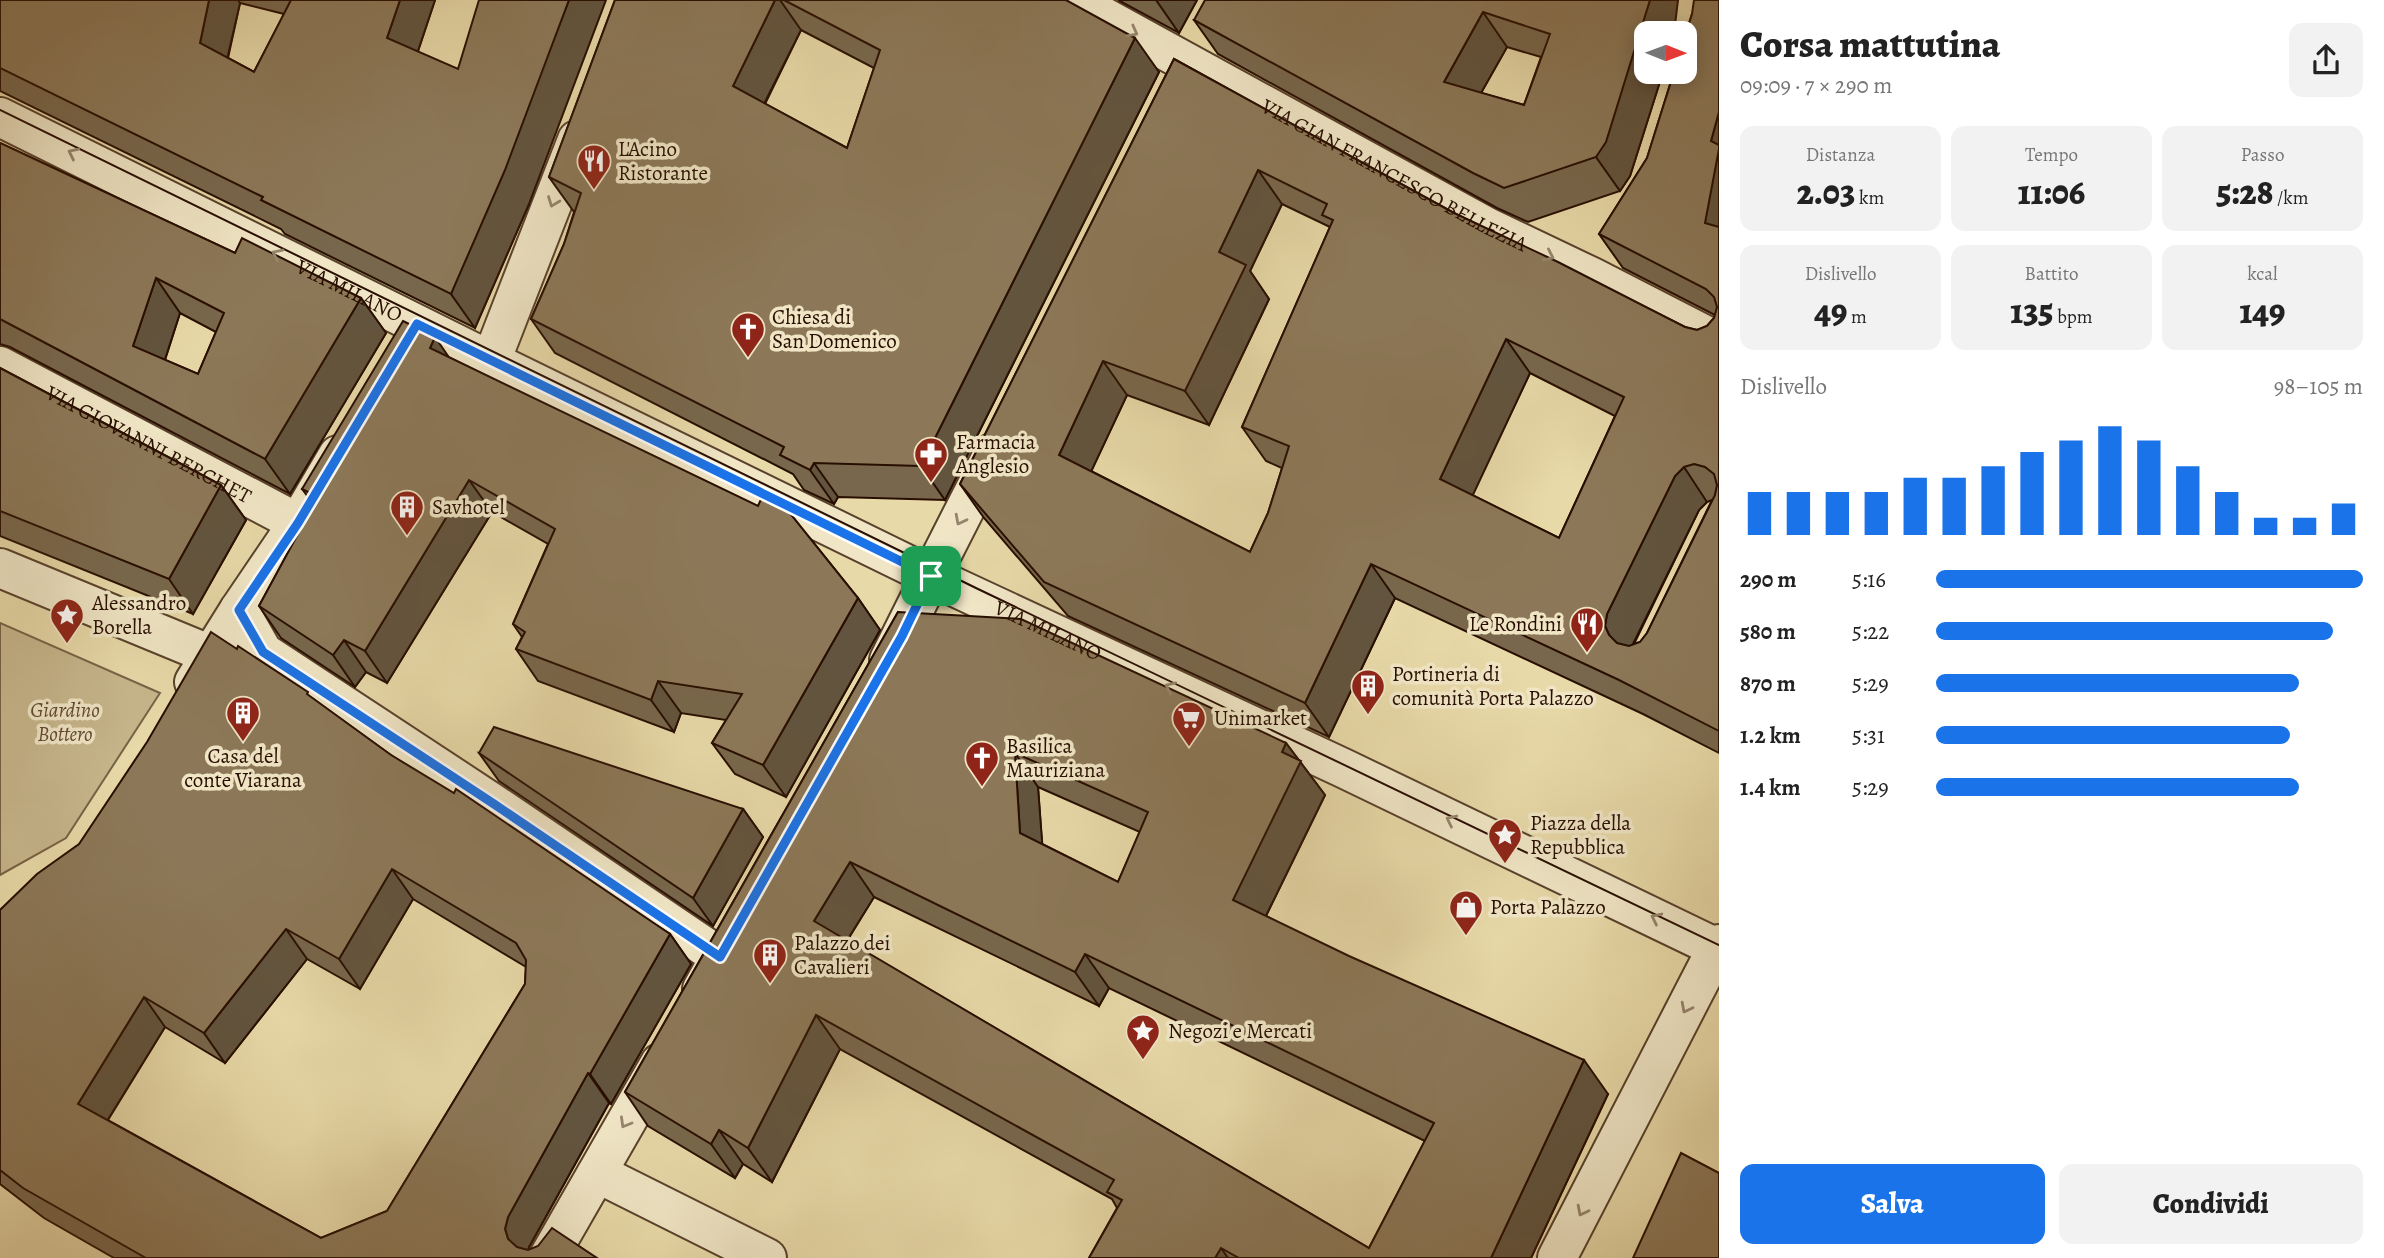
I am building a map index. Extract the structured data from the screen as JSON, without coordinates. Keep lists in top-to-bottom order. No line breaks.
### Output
{"streets":{"street":["VIA GIAN FRANCESCO BELLEZIA","VIA MILANO","VIA GIOVANNI BERCHET"]},"one_way":["VIA GIAN FRANCESCO BELLEZIA","VIA MILANO"],"parks":["Giardino Bottero"],"places":{"restaurant":["L'Acino Ristorante","Le Rondini"],"church":["Chiesa di San Domenico","Basilica Mauriziana"],"pharmacy":["Farmacia Anglesio"],"building":["Savhotel","Portineria di comunità Porta Palazzo","Casa del conte Viarana","Palazzo dei Cavalieri"],"place":["Alessandro Borella","Piazza della Repubblica","Negozi e Mercati"],"supermarket":["Unimarket"],"shop":["Porta Palazzo"]},"north":"right","page":{"heading":["Corsa mattutina","09:09 · 7 × 290 m"],"stats":[["Distanza","2.03 km"],["Tempo","11:06"],["Passo","5:28 /km"],["Dislivello","49 m"],["Battito","135 bpm"],["kcal","149"]],"chart":["Dislivello","98–105 m"],"list":[{"name":"290 m","note":"5:16"},{"name":"580 m","note":"5:22"},{"name":"870 m","note":"5:29"},{"name":"1.2 km","note":"5:31"},{"name":"1.4 km","note":"5:29"}],"buttons":["Salva","Condividi"]}}
